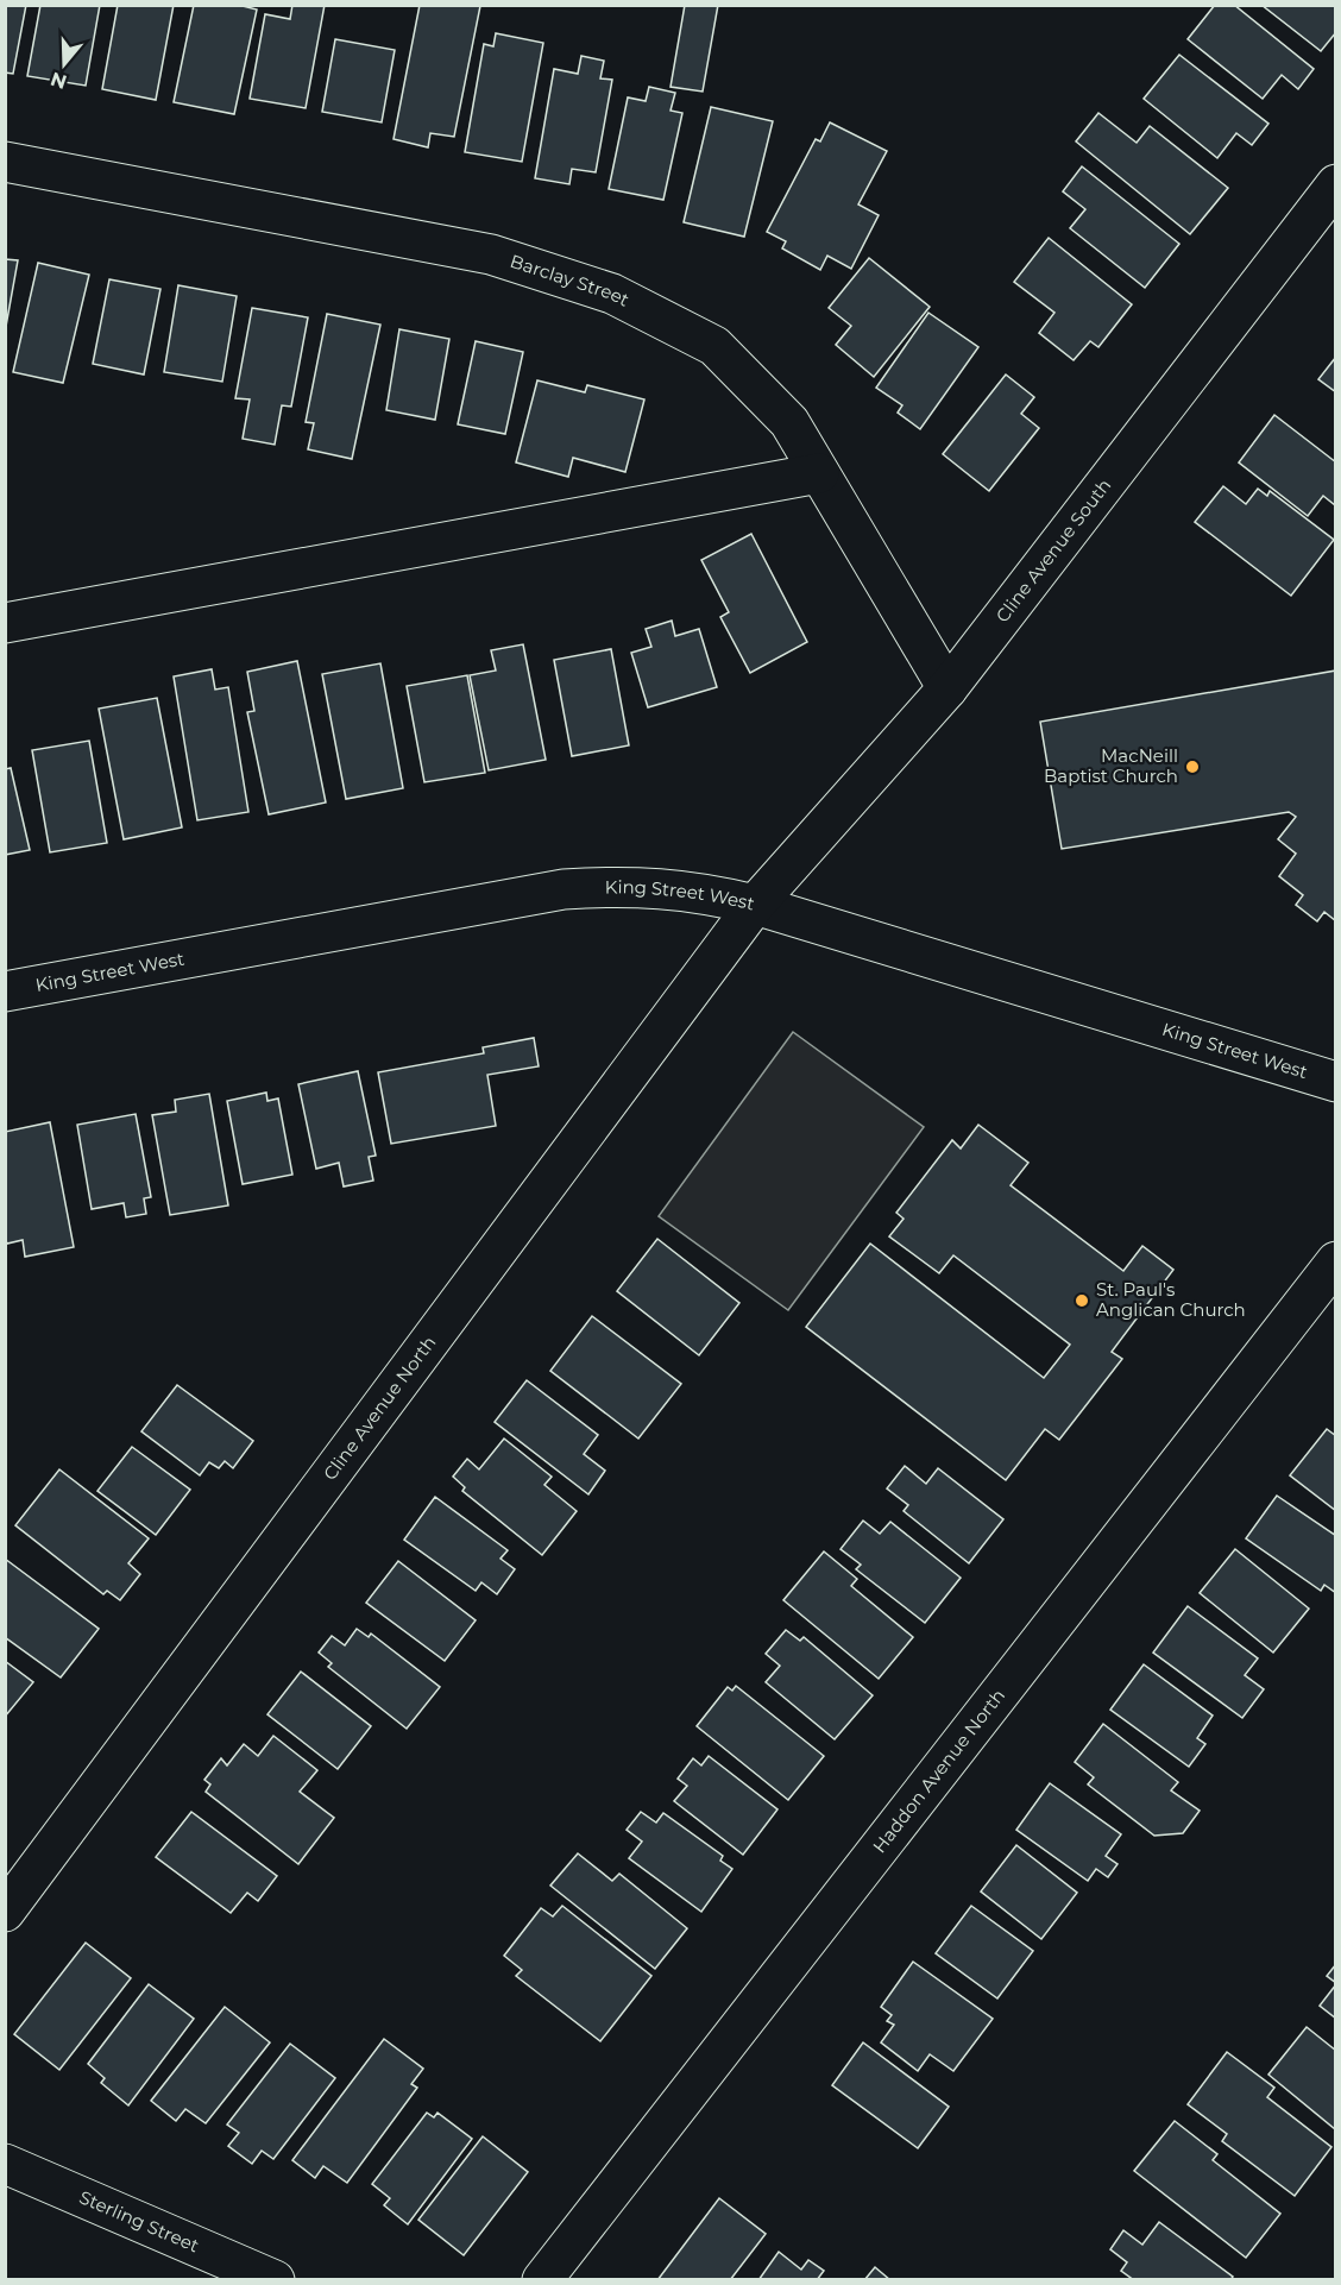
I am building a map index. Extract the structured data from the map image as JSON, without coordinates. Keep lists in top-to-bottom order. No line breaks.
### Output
{"streets":{"street":["Barclay Street","Cline Avenue South","King Street West","Cline Avenue North","Haddon Avenue North","Sterling Street"]},"crossings":[["Barclay Street","Cline Avenue South"],["Cline Avenue South","King Street West"],["Cline Avenue South","Cline Avenue North"],["King Street West","Cline Avenue North"]],"places":["MacNeill Baptist Church","St. Paul's Anglican Church"],"north":"bottom"}
